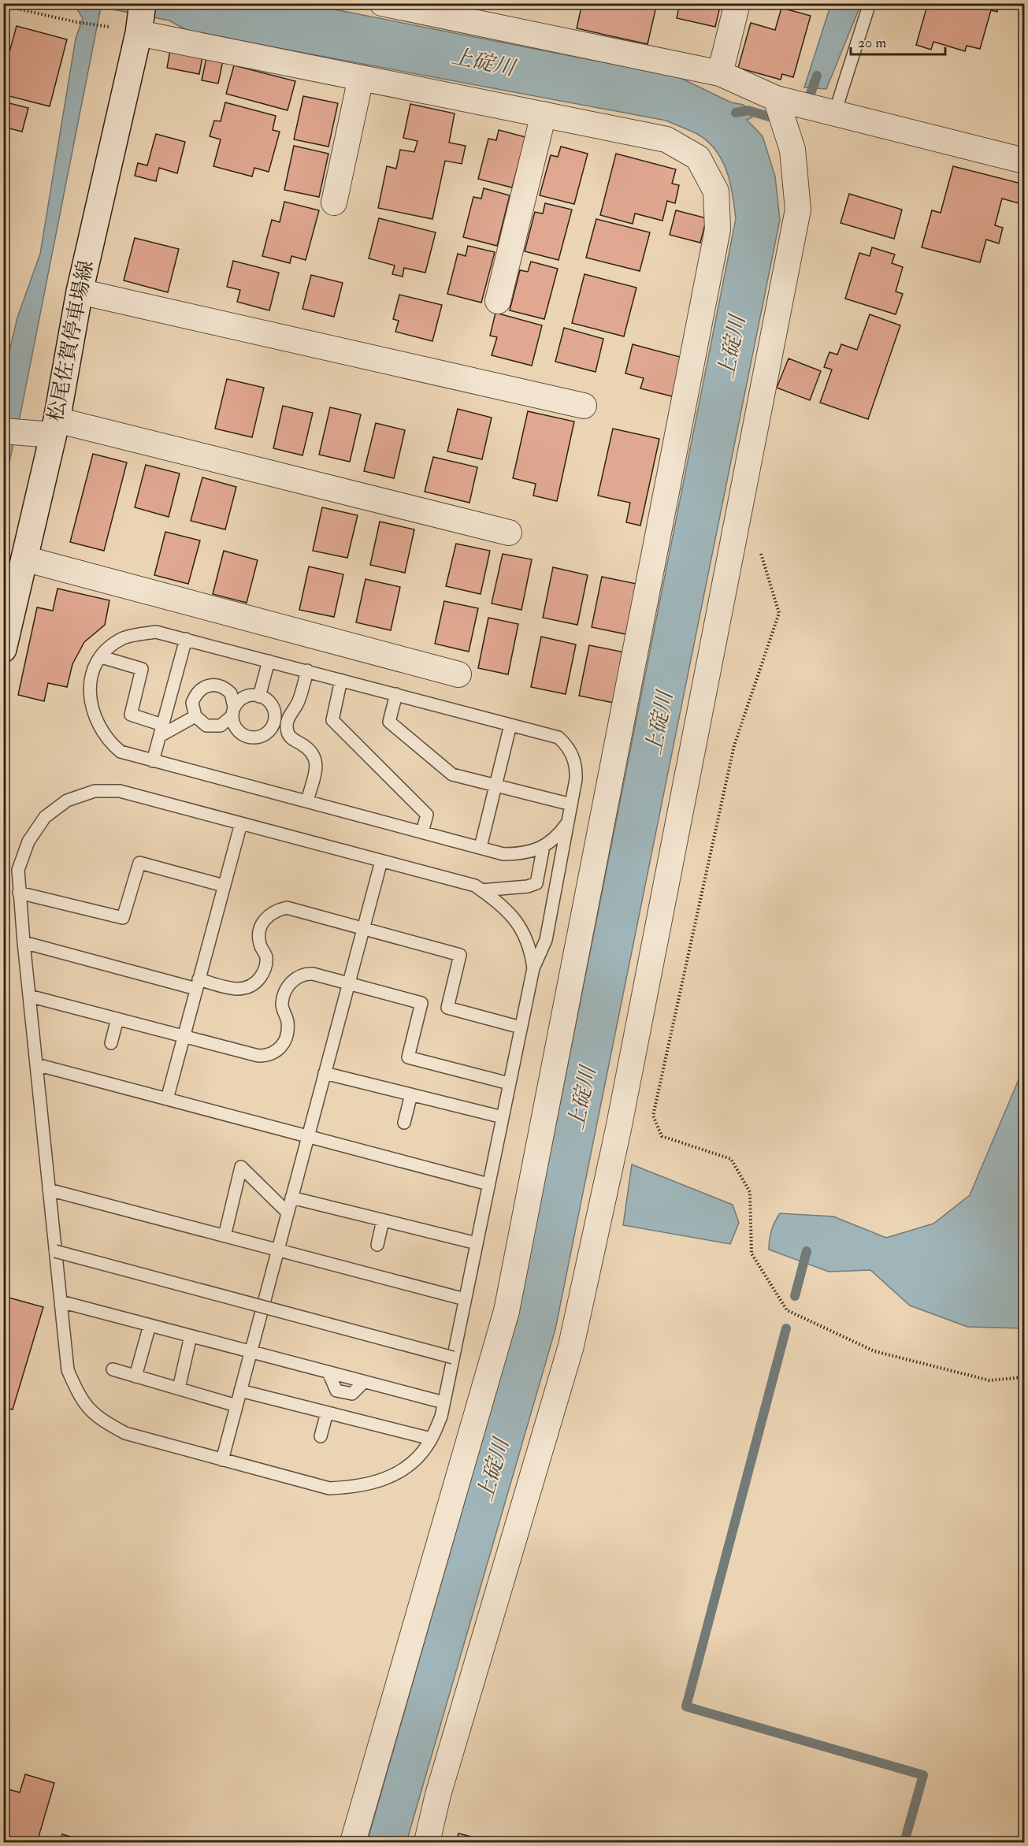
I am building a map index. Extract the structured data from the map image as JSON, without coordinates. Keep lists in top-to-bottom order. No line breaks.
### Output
{"streets":{"main road":["松尾佐賀停車場線"]},"water":["上碇川"],"scale_bar":"20 m"}
